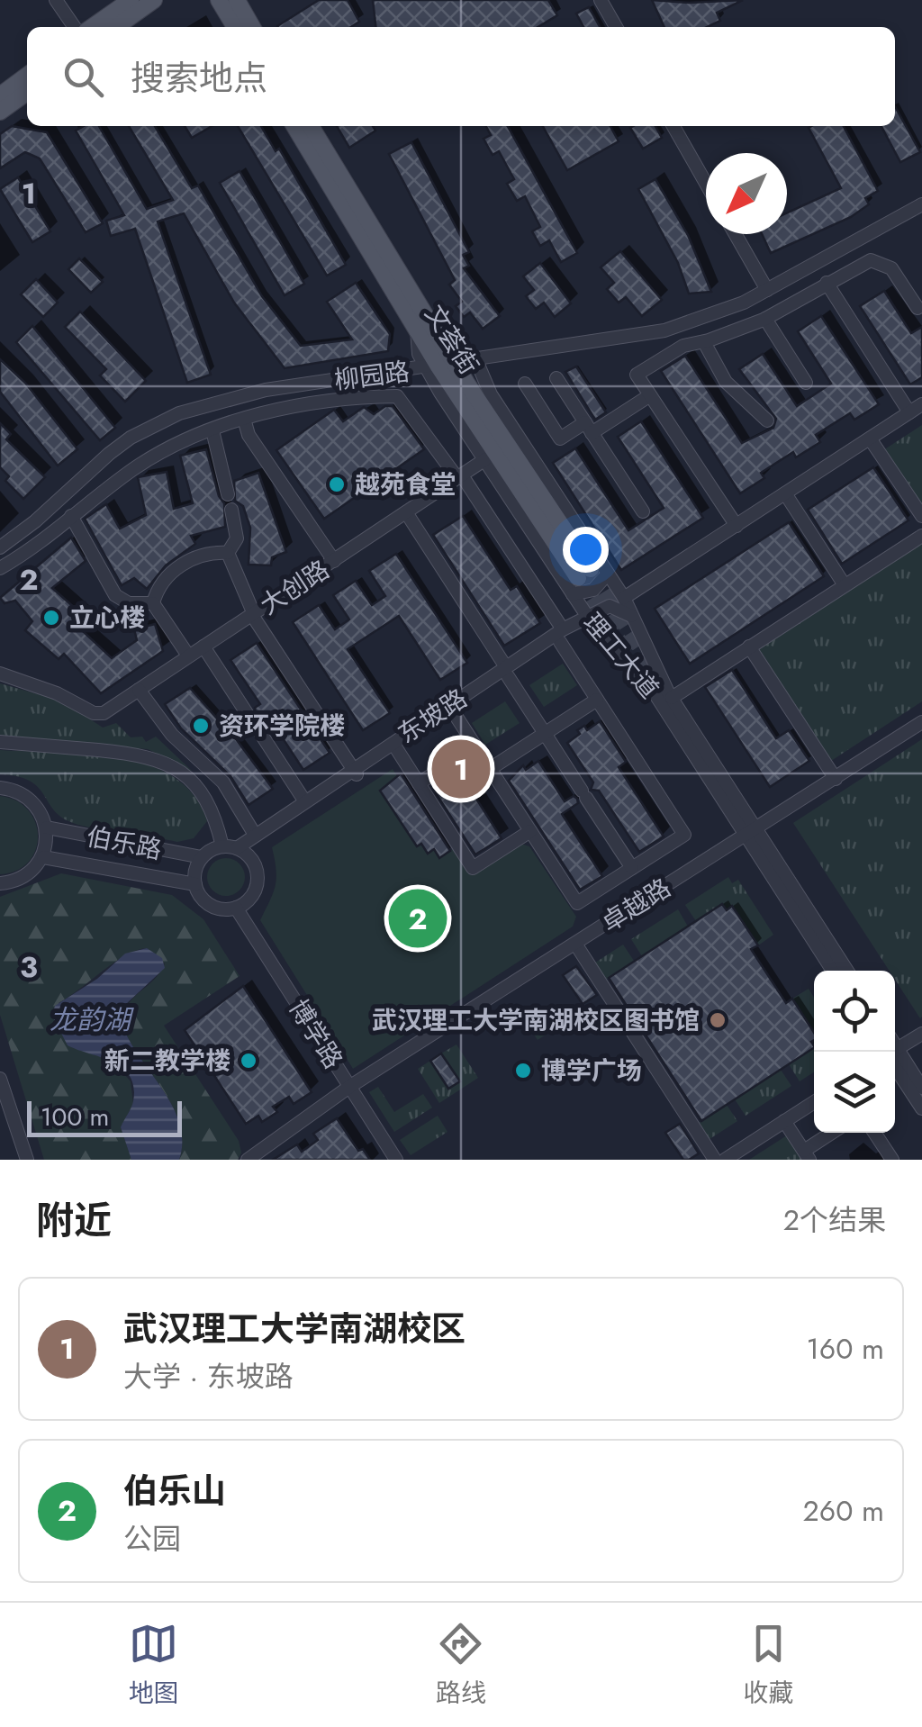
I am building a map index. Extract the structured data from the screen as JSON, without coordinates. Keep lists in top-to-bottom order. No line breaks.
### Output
{"streets":{"main road":["文荟街"],"street":["柳园路","大创路","理工大道","东坡路","伯乐路","卓越路","博学路"]},"crossings":[["文荟街","柳园路"],["文荟街","理工大道"],["柳园路","理工大道"],["大创路","理工大道"],["理工大道","东坡路"],["理工大道","卓越路"],["东坡路","伯乐路"],["东坡路","博学路"],["伯乐路","博学路"],["卓越路","博学路"]],"water":["龙韵湖"],"places":["越苑食堂","立心楼","资环学院楼","武汉理工大学南湖校区图书馆","新二教学楼","博学广场"],"scale_bar":"100 m","north":"bottom left","page":{"search":"搜索地点","pins":["1","2"],"scale":"100 m","heading":["附近","2个结果"],"list":[{"mark":"1","name":"武汉理工大学南湖校区","note":"大学 · 东坡路","value":"160 m"},{"mark":"2","name":"伯乐山","note":"公园","value":"260 m"}],"nav":["地图","路线","收藏"]},"grid":{"rows":["1","2","3"]}}
